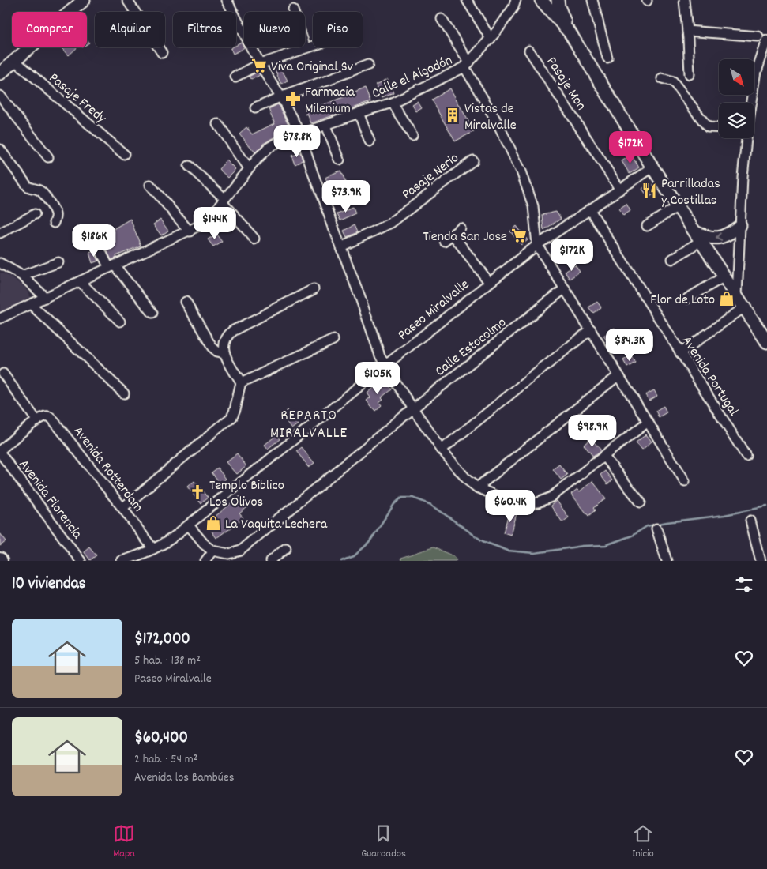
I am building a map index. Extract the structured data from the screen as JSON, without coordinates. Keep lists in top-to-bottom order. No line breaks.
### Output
{"streets":{"street":["Calle el Algodón","Pasaje Mon","Pasaje Fredy","Pasaje Nerio","Paseo Miralvalle","Calle Estocolmo","Avenida Portugal","Avenida Rotterdam","Avenida Florencia"]},"crossings":[["Pasaje Mon","Paseo Miralvalle"],["Paseo Miralvalle","Avenida Portugal"],["Paseo Miralvalle","Avenida Rotterdam"]],"districts":["REPARTO MIRALVALLE"],"places":{"supermarket":["Viva Original Sv","Tienda San Jose"],"pharmacy":["Farmacia Milenium"],"building":["Vistas de Miralvalle"],"restaurant":["Parrilladas y Costillas"],"shop":["Flor de Loto","La Vaquita Lechera"],"church":["Templo Biblico Los Olivos"]},"north":"bottom right","page":{"chip":["Comprar","Alquilar","Filtros","Nuevo","Piso"],"price":["$78.8K","$172K","$73.9K","$144K","$186K","$172K","$84.3K","$105K","$98.9K","$60.4K"],"heading":"10 viviendas","list":[{"name":"$172,000","note":"5 hab. · 138 m² · Paseo Miralvalle"},{"name":"$60,400","note":"2 hab. · 54 m² · Avenida los Bambúes"}],"tabs":["Mapa","Guardados","Inicio"]}}
